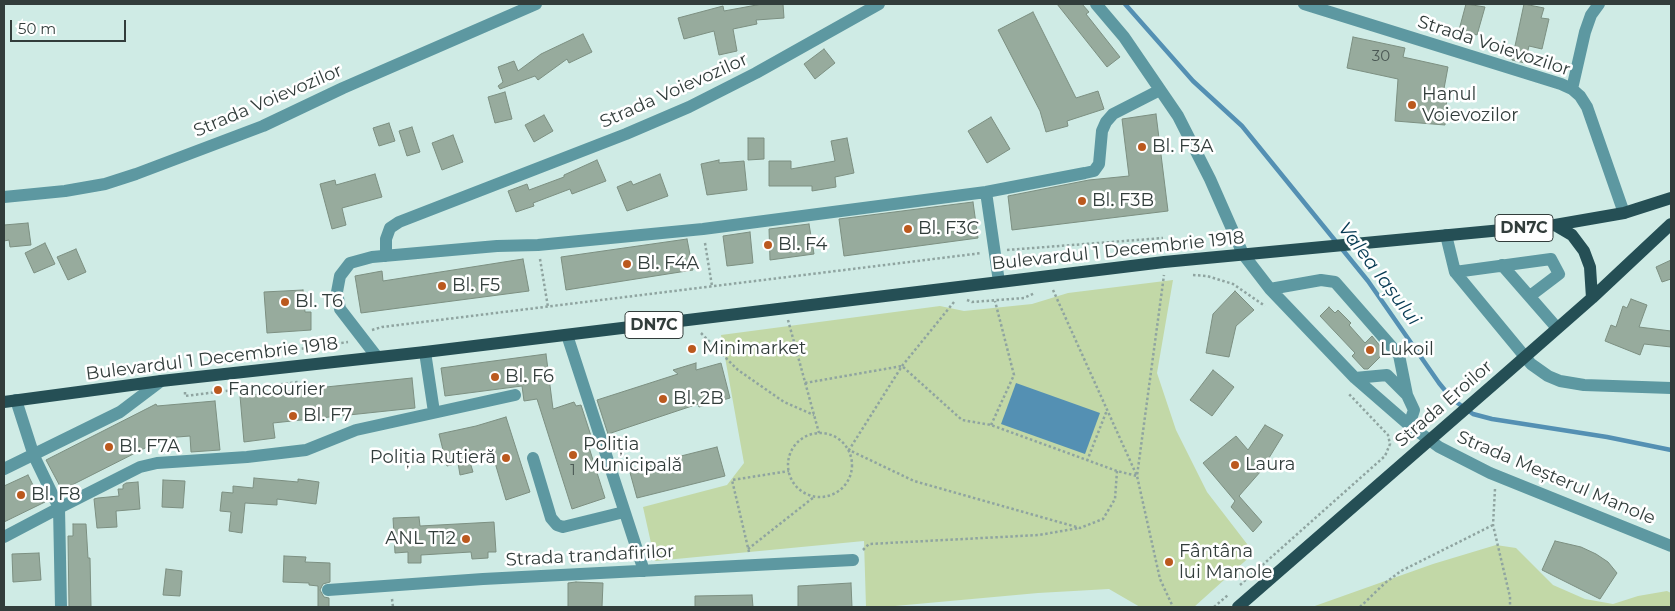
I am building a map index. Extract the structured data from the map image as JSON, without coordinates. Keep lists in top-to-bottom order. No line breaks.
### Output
{"streets":{"main road":["DN7C","Bulevardul 1 Decembrie 1918","Strada Eroilor"],"street":["Strada Voievozilor","Strada Meșterul Manole","Strada trandafirilor"]},"crossings":[["Strada Voievozilor","Bulevardul 1 Decembrie 1918"],["Bulevardul 1 Decembrie 1918","Strada Meșterul Manole"],["Strada Eroilor","Strada Meșterul Manole"]],"water":["Valea Iașului"],"places":["Hanul Voievozilor","Bl. F3A","Bl. F3B","Bl. F3C","Bl. F4","Bl. F4A","Bl. F5","Bl. T6","Minimarket","Lukoil","Bl. F6","Fancourier","Bl. 2B","Bl. F7","Bl. F7A","Poliția Municipală","Poliția Rutieră","Laura","Bl. F8","ANL T12","Fântâna lui Manole"],"house_numbers":["30","1"],"scale_bar":"50 m"}
